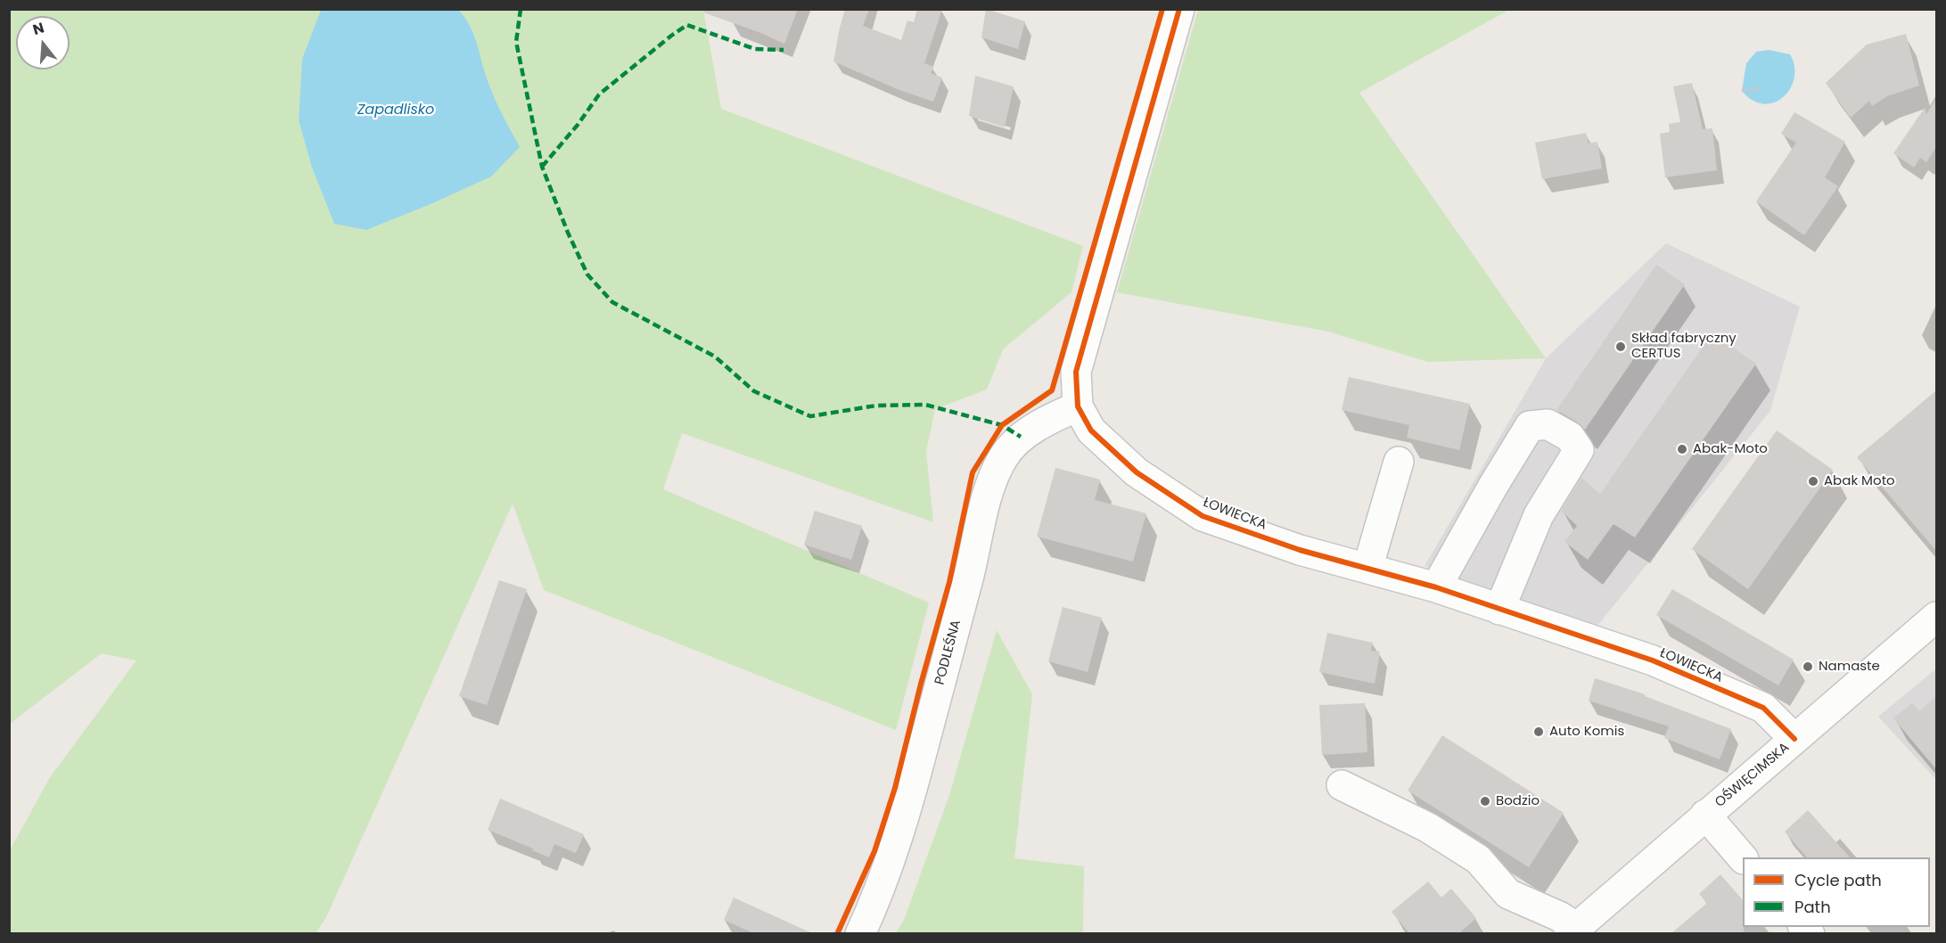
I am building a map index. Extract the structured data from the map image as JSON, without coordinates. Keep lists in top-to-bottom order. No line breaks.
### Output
{"streets":{"street":["ŁOWIECKA","PODLEŚNA","OŚWIĘCIMSKA"]},"crossings":[["ŁOWIECKA","PODLEŚNA"],["ŁOWIECKA","OŚWIĘCIMSKA"]],"water":["Zapadlisko"],"places":["Skład fabryczny CERTUS","Abak-Moto","Abak Moto","Namaste","Auto Komis","Bodzio"],"legend":["Cycle path","Path"],"north":"top"}
